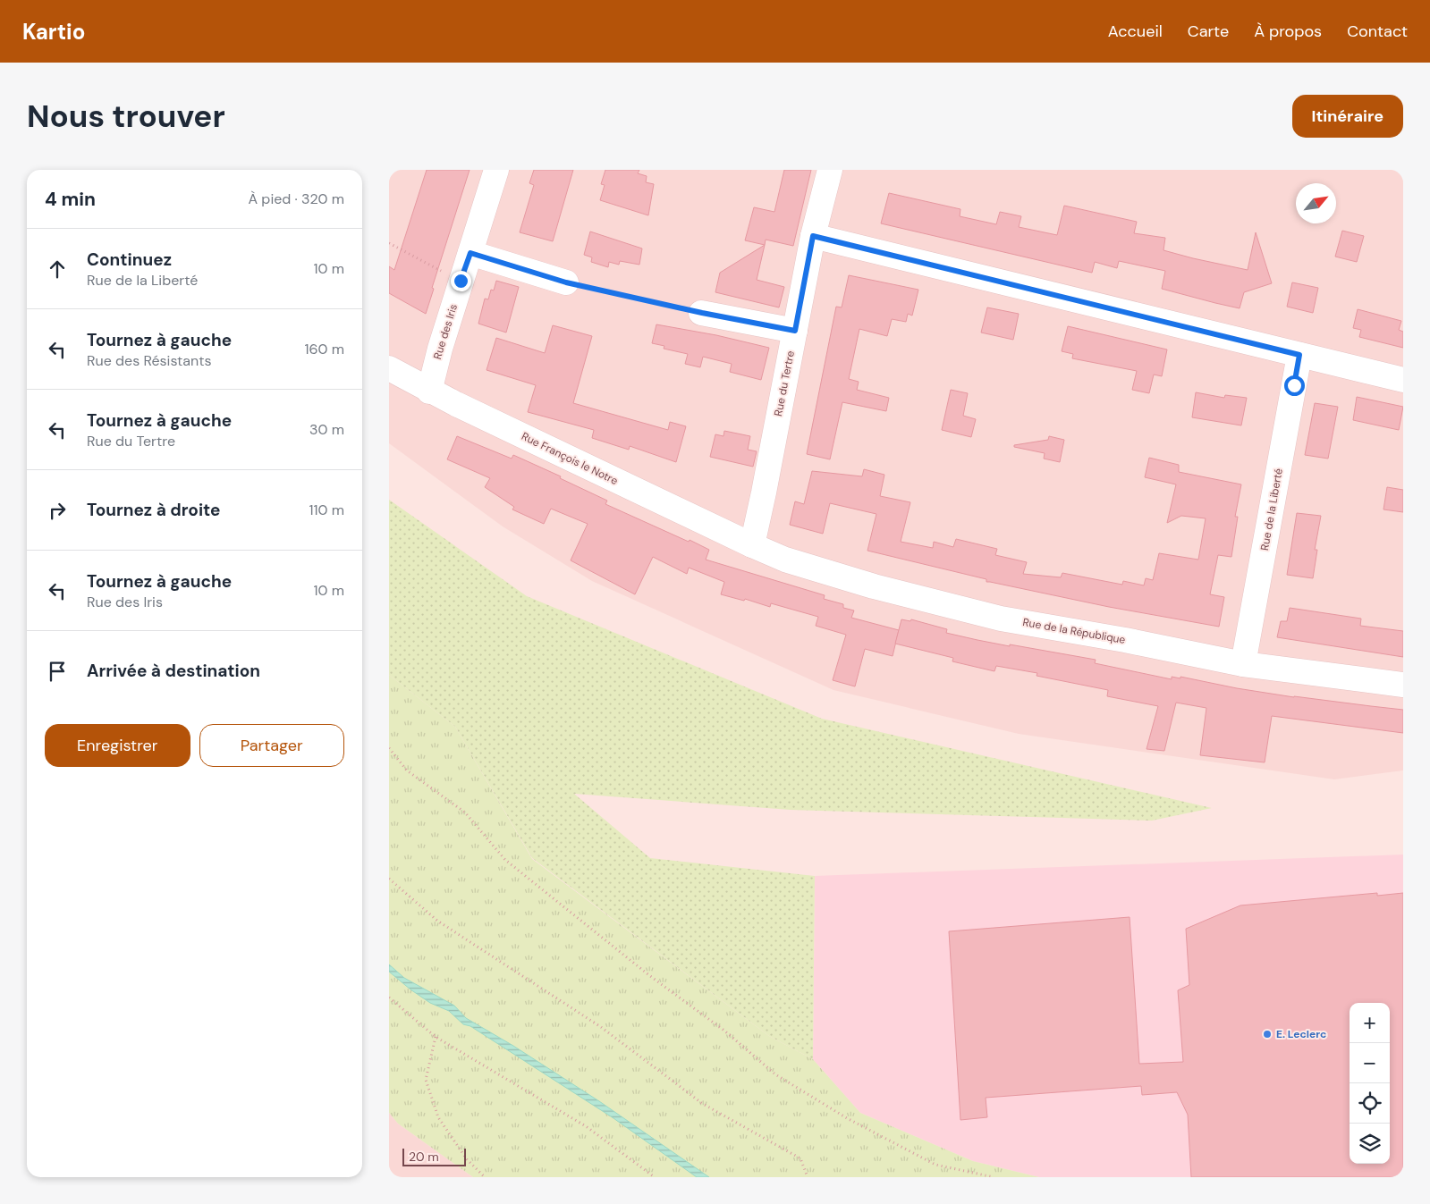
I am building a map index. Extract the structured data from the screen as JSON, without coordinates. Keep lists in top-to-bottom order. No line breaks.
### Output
{"streets":{"street":["Rue des Iris","Rue du Tertre","Rue François le Notre","Rue de la Liberté","Rue de la République"]},"crossings":[["Rue des Iris","Rue François le Notre"],["Rue du Tertre","Rue François le Notre"],["Rue du Tertre","Rue de la République"],["Rue François le Notre","Rue de la République"],["Rue de la Liberté","Rue de la République"]],"places":["E. Leclerc"],"scale_bar":"20 m","north":"top right","page":{"header":"Kartio","nav":["Accueil","Carte","À propos","Contact"],"buttons":["Itinéraire",["Enregistrer","Partager"]],"title":"Nous trouver","heading":["4 min","À pied · 320 m"],"list":[["Continuez","Rue de la Liberté","10 m"],["Tournez à gauche","Rue des Résistants","160 m"],["Tournez à gauche","Rue du Tertre","30 m"],["Tournez à droite","110 m"],["Tournez à gauche","Rue des Iris","10 m"],"Arrivée à destination"],"map_buttons":["+","−"],"scale":"20 m"}}
